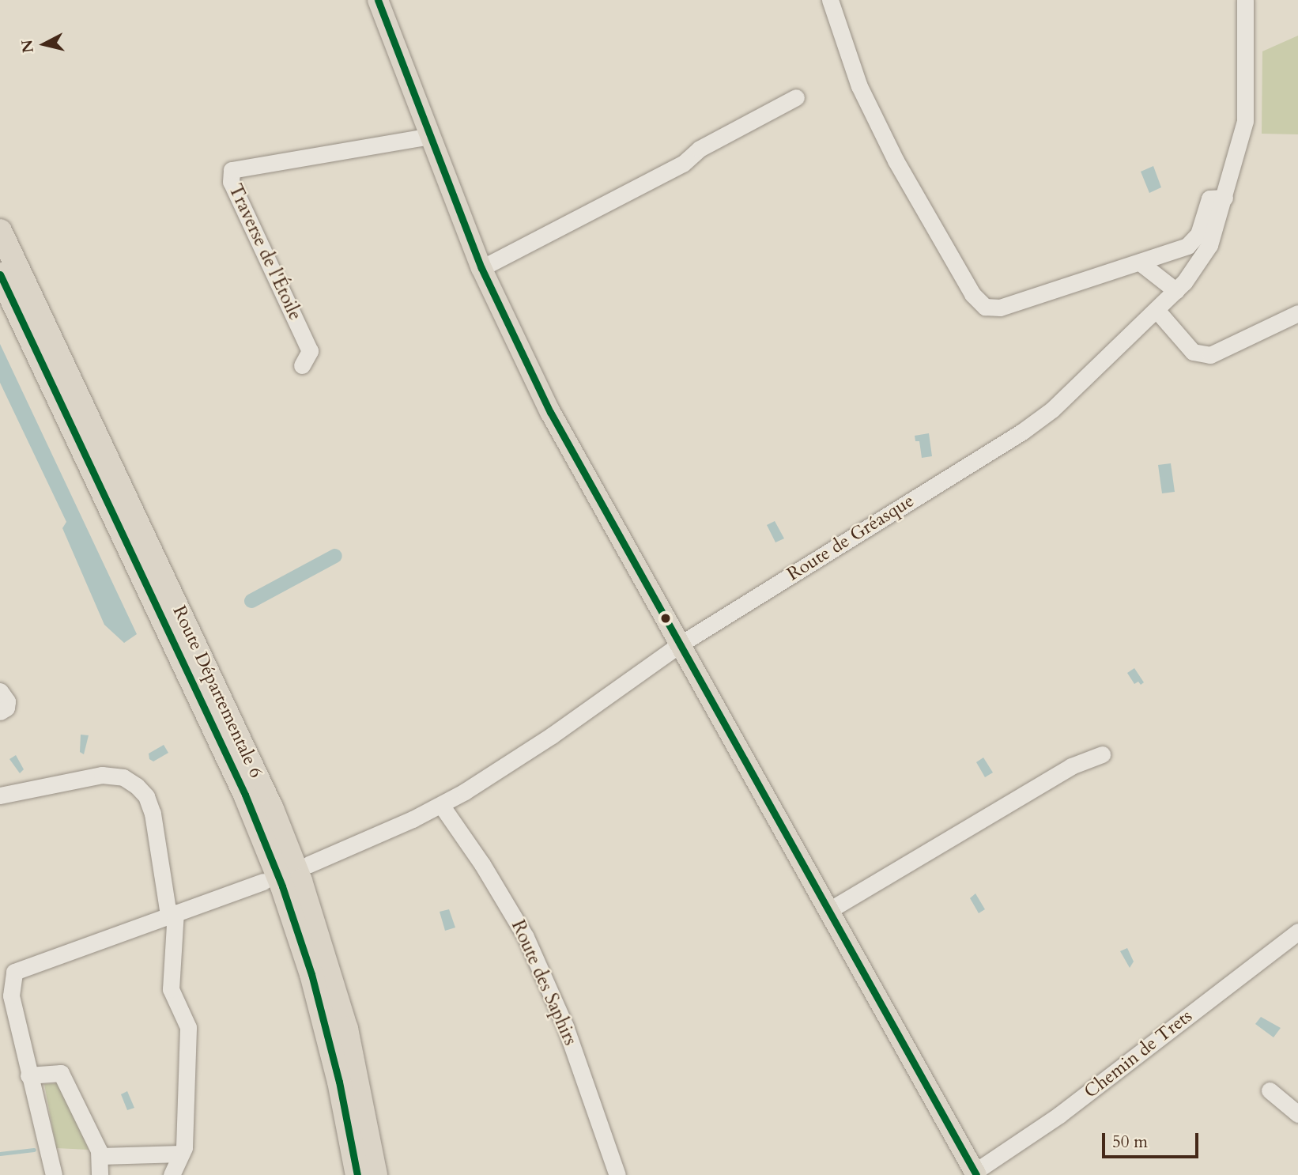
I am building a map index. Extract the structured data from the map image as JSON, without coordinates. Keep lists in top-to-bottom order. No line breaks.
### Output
{"streets":{"highway":["Route Départementale 6"],"street":["Traverse de l'Étoile","Route de Gréasque","Route des Saphirs","Chemin de Trets"]},"crossings":[["Route de Gréasque","Route des Saphirs"]],"scale_bar":"50 m","north":"left"}
